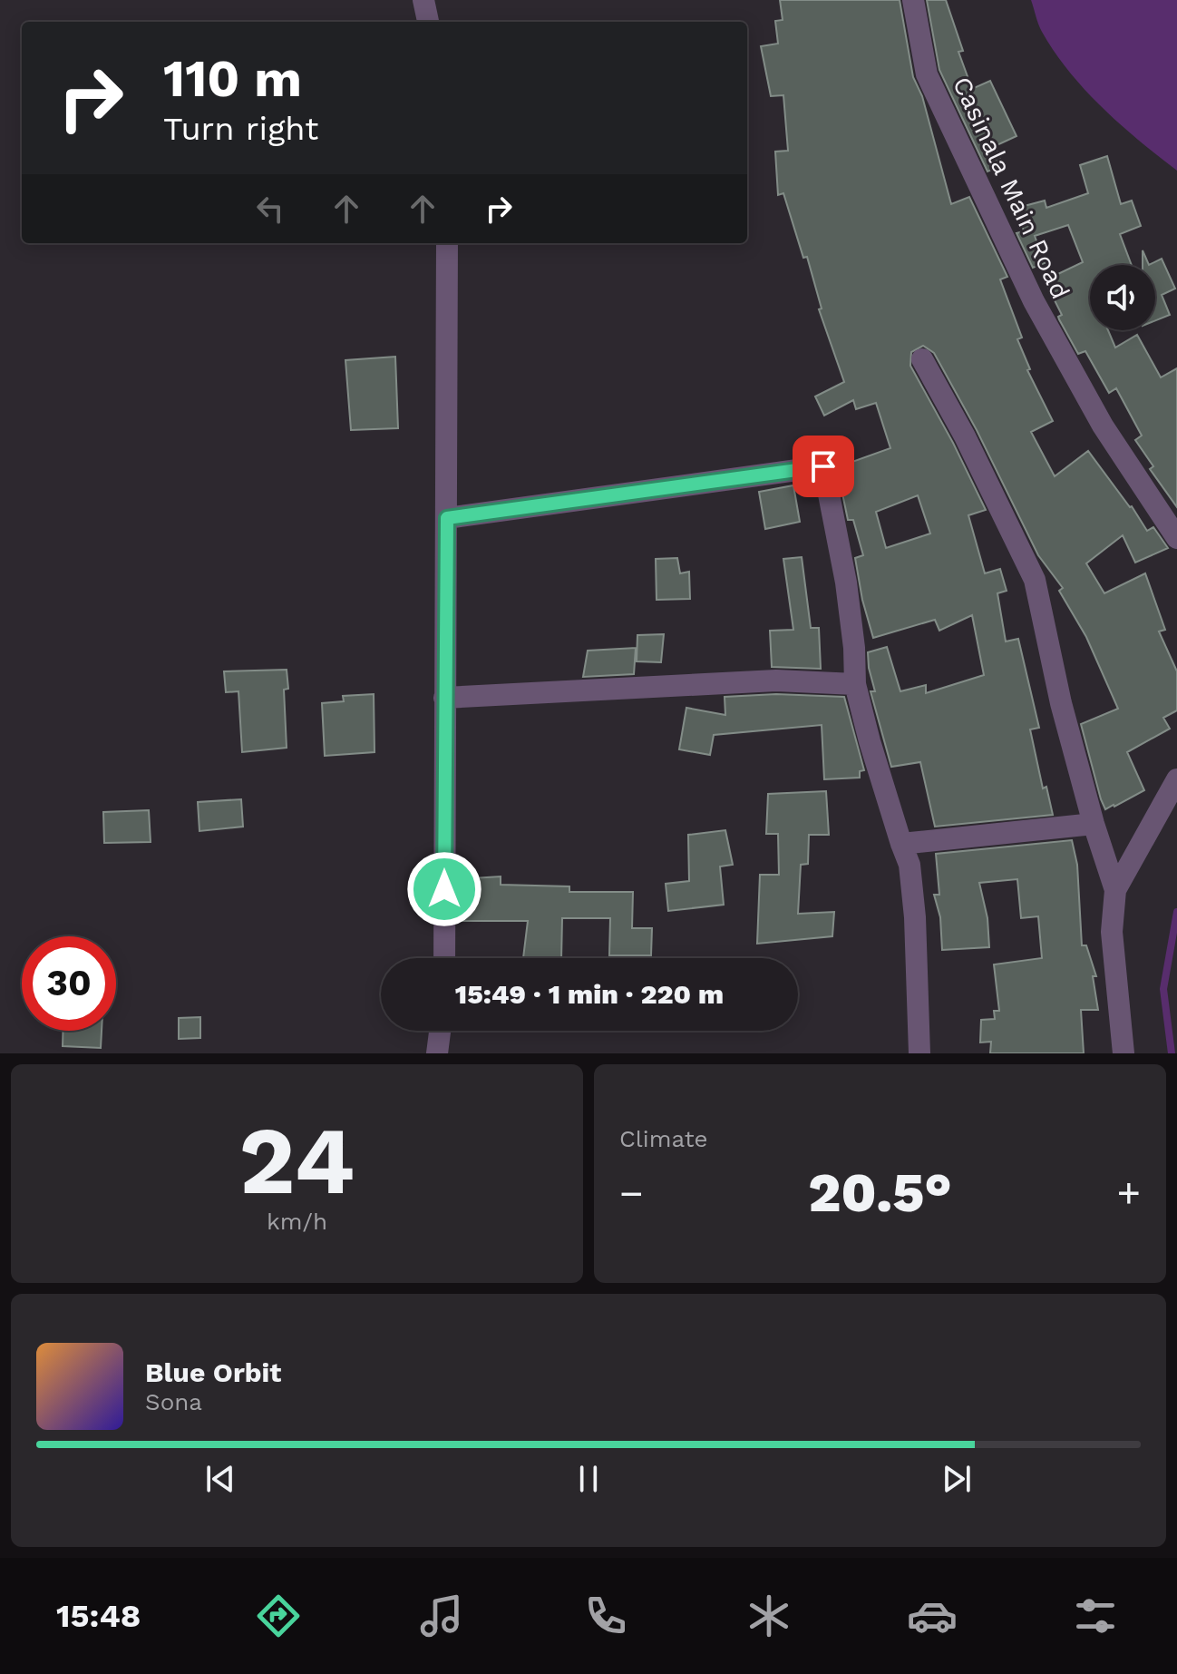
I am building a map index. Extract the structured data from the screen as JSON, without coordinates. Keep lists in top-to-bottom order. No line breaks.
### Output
{"streets":{"street":["Casinala Main Road"]},"page":{"turn":["110 m","Turn right"],"limit":"30","trip":"15:49 · 1 min · 220 m","tile":[["24","km/h"],"Climate"],"heat":["−","20.5°","+"],"song":["Blue Orbit","Sona"],"tabs":"15:48"}}
